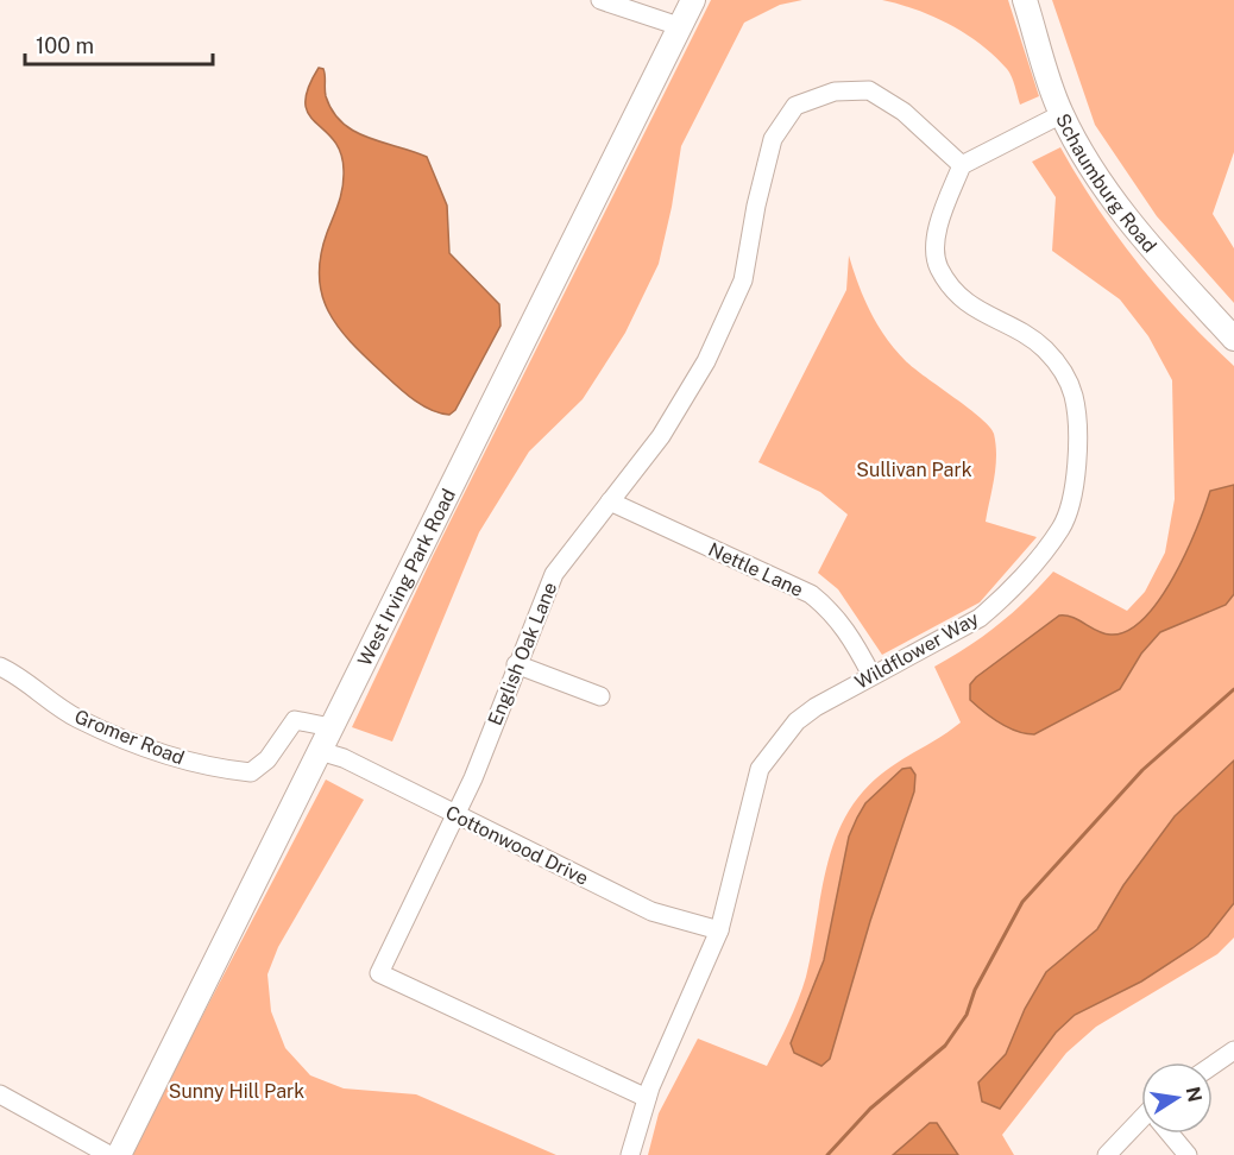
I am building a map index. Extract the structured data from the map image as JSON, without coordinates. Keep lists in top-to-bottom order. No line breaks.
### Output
{"streets":{"main road":["Schaumburg Road","West Irving Park Road"],"street":["Nettle Lane","Wildflower Way","English Oak Lane","Gromer Road","Cottonwood Drive"]},"crossings":[["Nettle Lane","Wildflower Way"],["Nettle Lane","English Oak Lane"],["West Irving Park Road","Gromer Road"],["West Irving Park Road","Cottonwood Drive"],["Wildflower Way","English Oak Lane"],["Wildflower Way","Cottonwood Drive"],["English Oak Lane","Cottonwood Drive"]],"parks":["Sullivan Park","Sunny Hill Park"],"scale_bar":"100 m","north":"right"}
